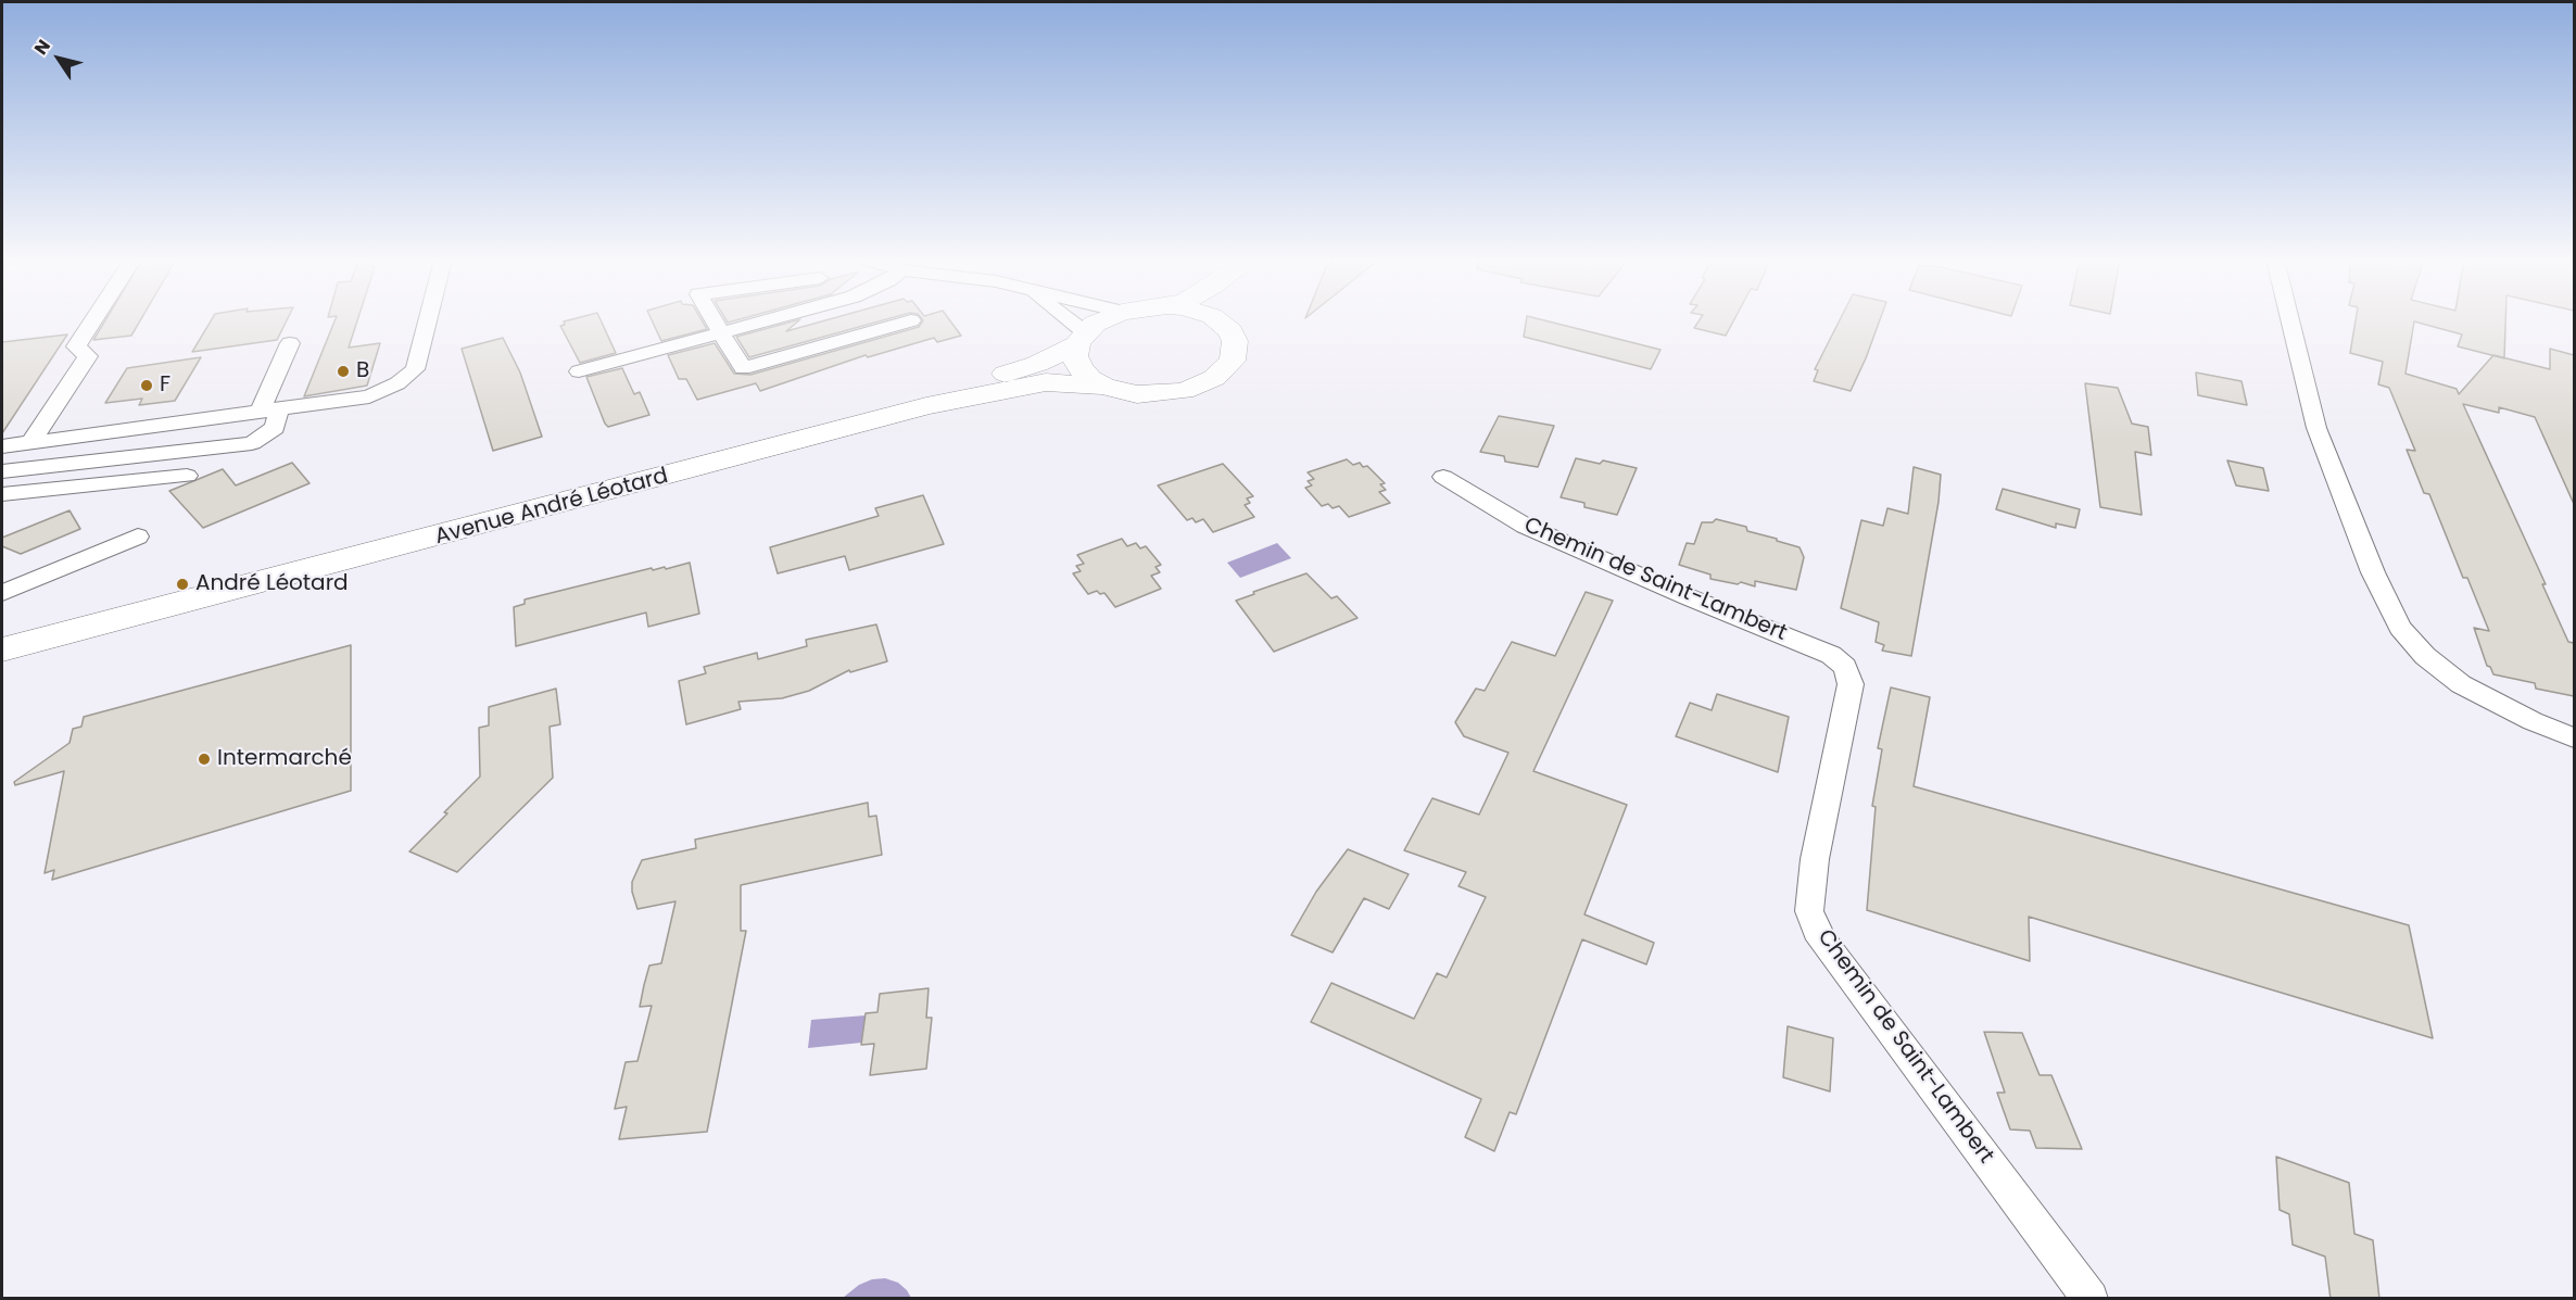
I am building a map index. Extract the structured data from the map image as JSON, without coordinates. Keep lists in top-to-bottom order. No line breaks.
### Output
{"streets":{"main road":["Avenue André Léotard"],"street":["Chemin de Saint-Lambert"]},"places":["B","F","André Léotard","Intermarché"],"north":"top left"}
